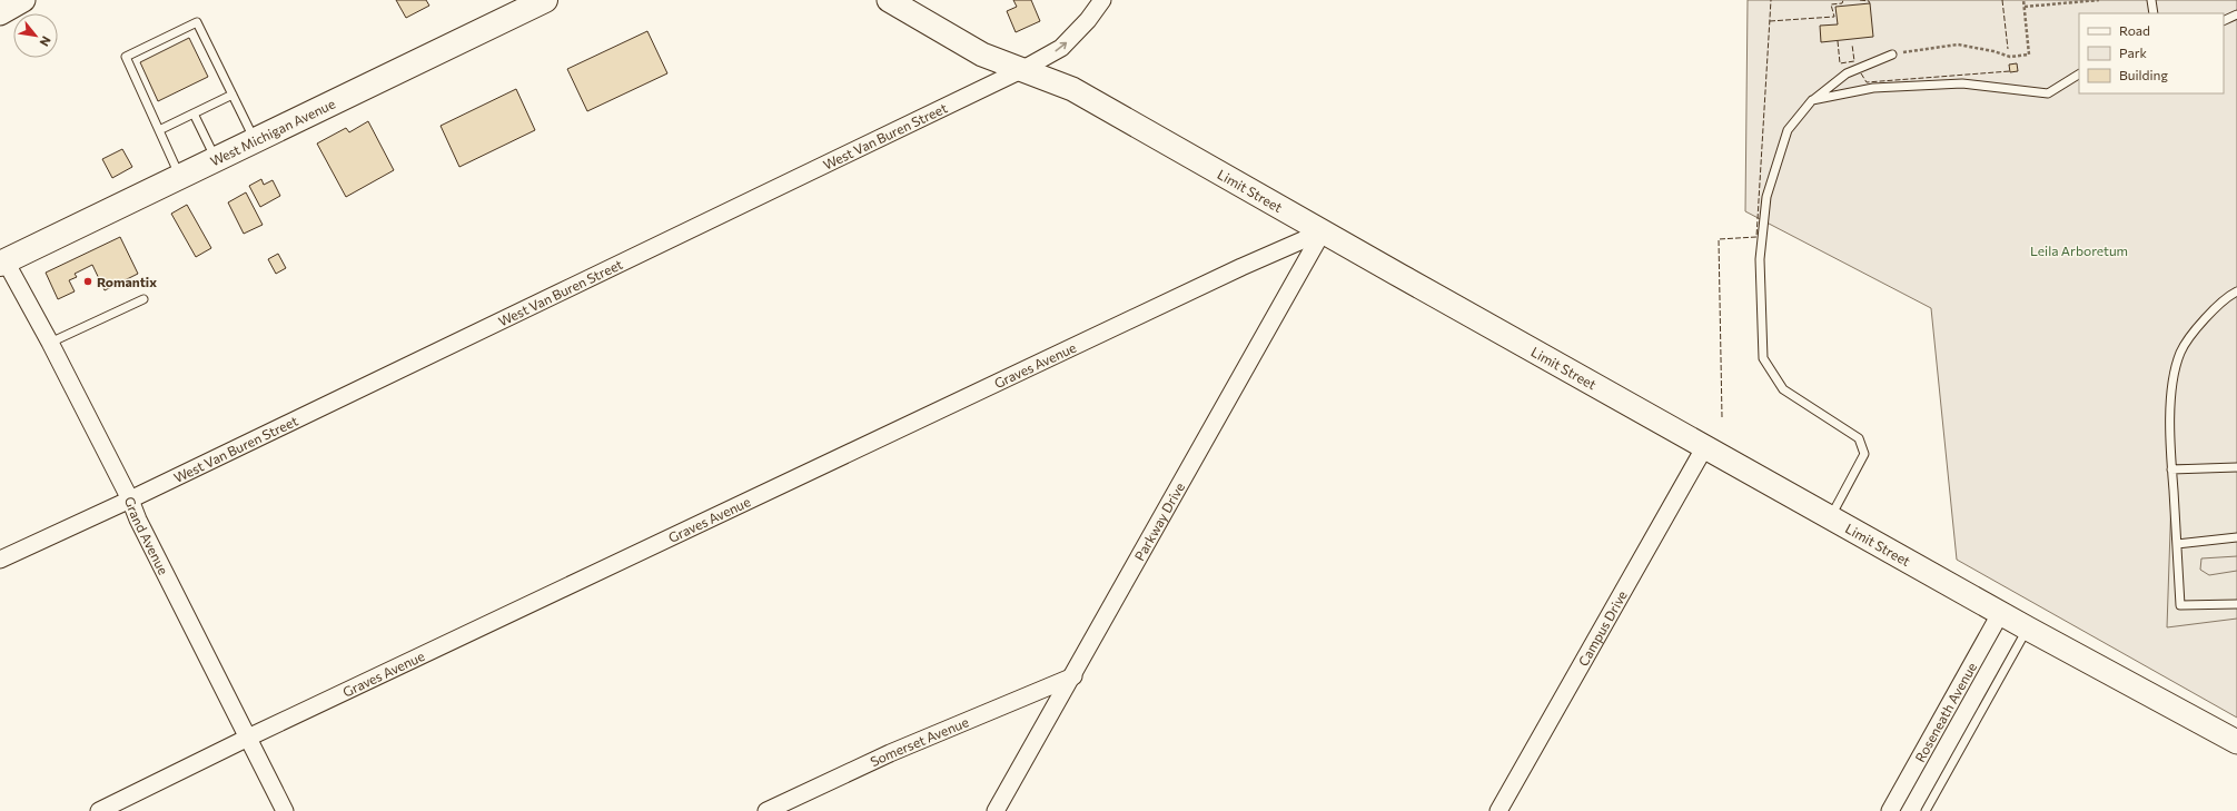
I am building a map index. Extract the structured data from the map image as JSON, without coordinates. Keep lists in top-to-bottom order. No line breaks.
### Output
{"streets":{"highway":["West Michigan Avenue"],"street":["West Van Buren Street","Limit Street","Graves Avenue","Parkway Drive","Grand Avenue","Campus Drive","Roseneath Avenue","Somerset Avenue"]},"crossings":[["West Michigan Avenue","Grand Avenue"],["West Van Buren Street","Limit Street"],["West Van Buren Street","Grand Avenue"],["Limit Street","Graves Avenue"],["Limit Street","Parkway Drive"],["Limit Street","Campus Drive"],["Limit Street","Roseneath Avenue"],["Graves Avenue","Parkway Drive"],["Graves Avenue","Grand Avenue"],["Parkway Drive","Somerset Avenue"]],"parks":["Leila Arboretum"],"places":["Romantix"],"legend":["Road","Park","Building"],"north":"bottom right"}
